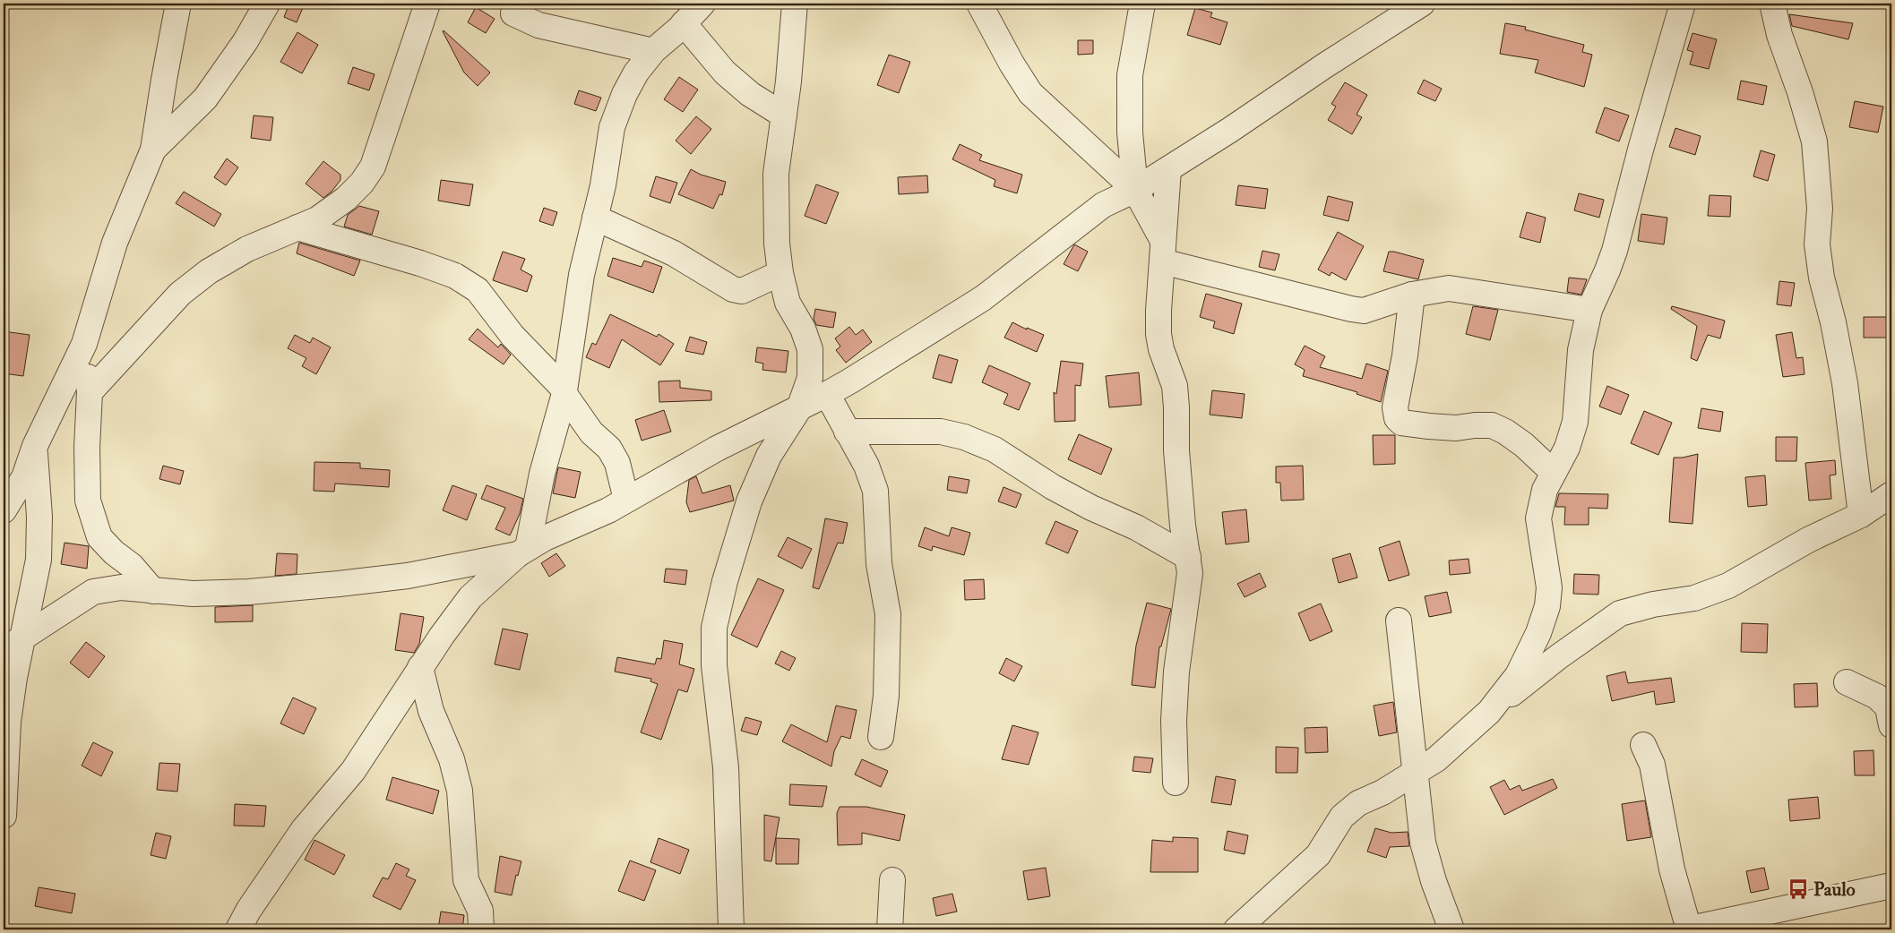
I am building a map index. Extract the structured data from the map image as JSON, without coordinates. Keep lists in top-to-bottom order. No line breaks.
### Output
{"places":{"bus stop":["Paulo"]}}
